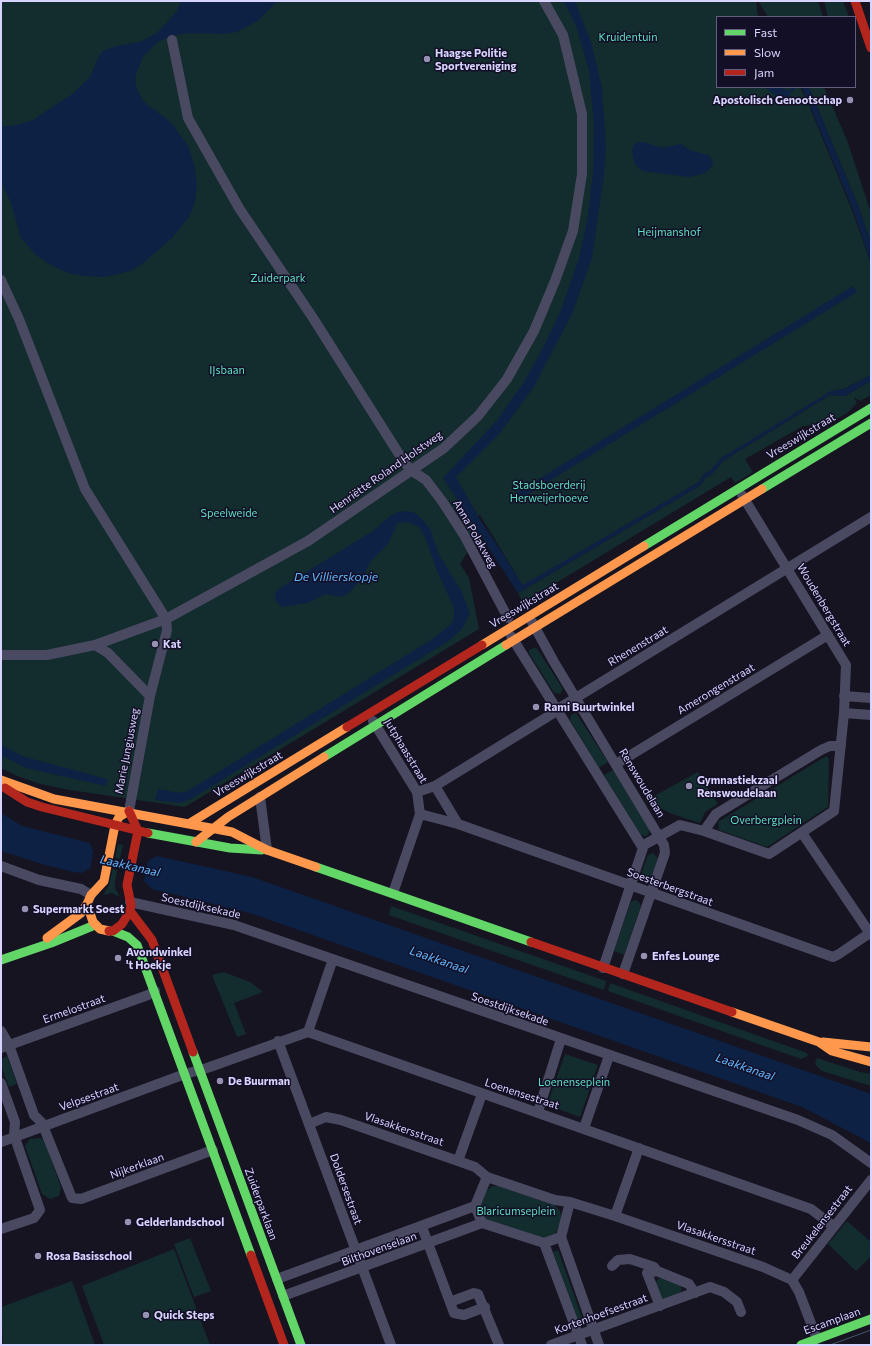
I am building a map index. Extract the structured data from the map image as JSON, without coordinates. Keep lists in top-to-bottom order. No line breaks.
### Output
{"streets":{"main road":["Vreeswijkstraat","Zuiderparklaan","Escamplaan"],"street":["Henriëtte Roland Holstweg","Anna Polakweg","Woudenbergstraat","Rhenenstraat","Amerongenstraat","Marie Jungiusweg","Jutphaasstraat","Renswoudelaan","Soesterbergstraat","Soestdijksekade","Ermelostraat","Loenensestraat","Velpsestraat","Vlasakkersstraat","Nijkerklaan","Doldersestraat","Breukelensestraat","Bilthovenselaan","Kortenhoefsestraat"]},"crossings":[["Vreeswijkstraat","Woudenbergstraat"],["Vreeswijkstraat","Jutphaasstraat"],["Vreeswijkstraat","Renswoudelaan"],["Henriëtte Roland Holstweg","Anna Polakweg"],["Henriëtte Roland Holstweg","Marie Jungiusweg"],["Woudenbergstraat","Rhenenstraat"],["Woudenbergstraat","Amerongenstraat"],["Woudenbergstraat","Renswoudelaan"],["Rhenenstraat","Jutphaasstraat"],["Rhenenstraat","Renswoudelaan"],["Amerongenstraat","Renswoudelaan"],["Jutphaasstraat","Soesterbergstraat"],["Renswoudelaan","Soesterbergstraat"],["Soestdijksekade","Zuiderparklaan"],["Loenensestraat","Breukelensestraat"],["Velpsestraat","Nijkerklaan"],["Vlasakkersstraat","Doldersestraat"],["Vlasakkersstraat","Breukelensestraat"],["Doldersestraat","Bilthovenselaan"],["Zuiderparklaan","Bilthovenselaan"]],"water":["De Villierskopje","Laakkanaal"],"parks":["Kruidentuin","Heijmanshof","Zuiderpark","IJsbaan","Stadsboerderij Herweijerhoeve","Speelweide","Overbergplein","Loenenseplein","Blaricumseplein"],"places":["Haagse Politie Sportvereniging","Apostolisch Genootschap","Kat","Rami Buurtwinkel","Gymnastiekzaal Renswoudelaan","Supermarkt Soest","Enfes Lounge","Avondwinkel 't Hoekje","De Buurman","Gelderlandschool","Rosa Basisschool","Quick Steps"],"legend":["Fast","Slow","Jam"]}
